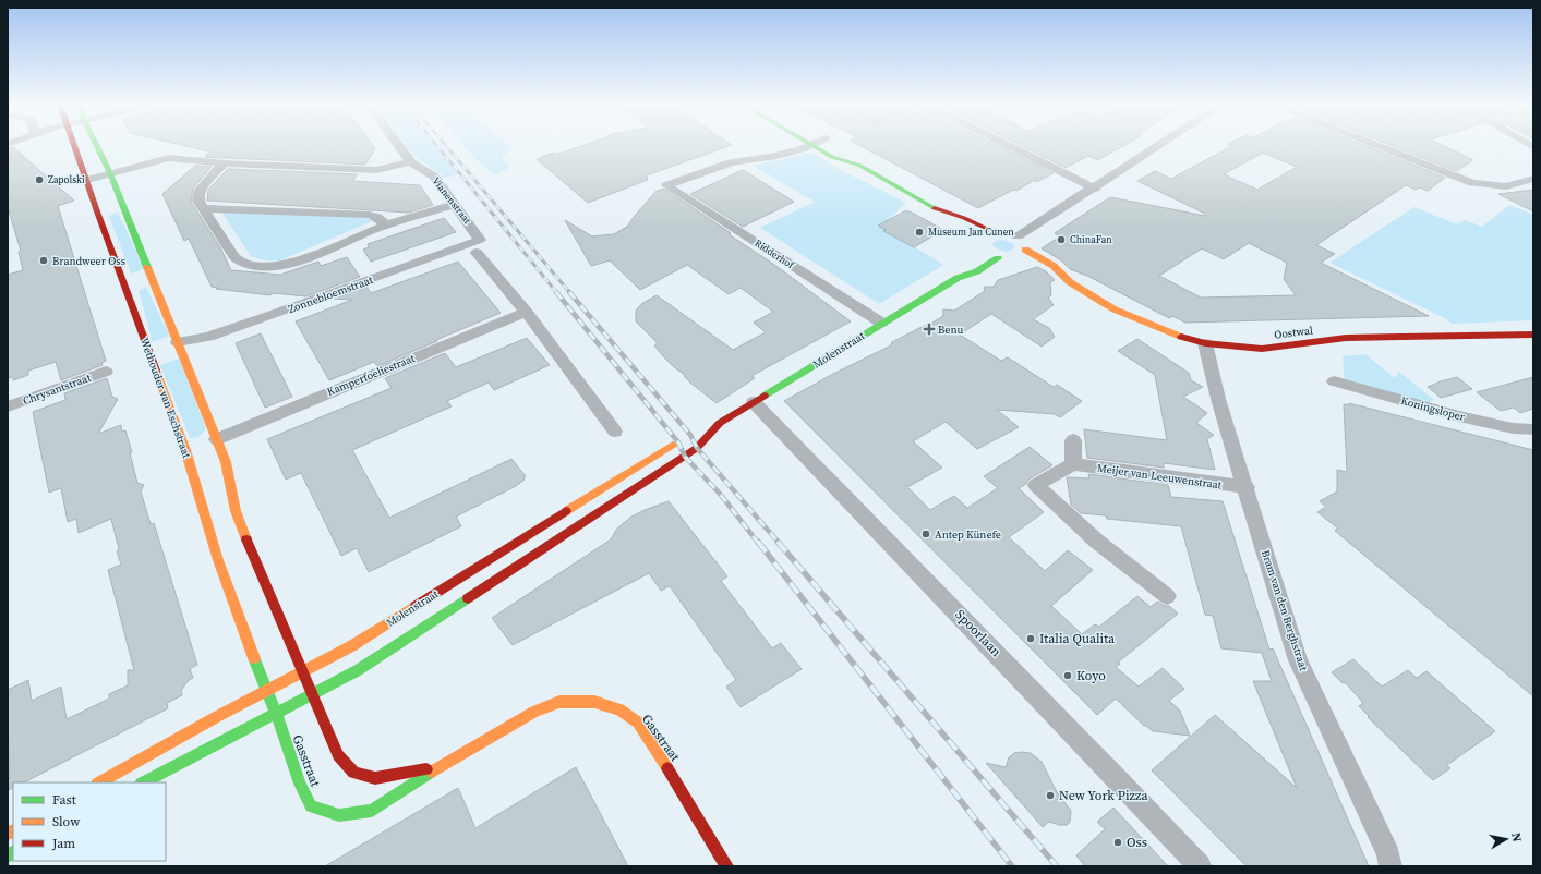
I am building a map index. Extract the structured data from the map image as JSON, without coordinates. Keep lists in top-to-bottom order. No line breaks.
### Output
{"streets":{"street":["Vianenstraat","Ridderhof","Zonnebloemstraat","Oostwal","Molenstraat","Kamperfoeliestraat","Chrysantstraat","Wethouder van Eschstraat","Koningsloper","Meijer van Leeuwenstraat","Bram van den Berghstraat","Spoorlaan","Gasstraat"]},"crossings":[["Vianenstraat","Zonnebloemstraat"],["Ridderhof","Molenstraat"],["Oostwal","Bram van den Berghstraat"],["Molenstraat","Wethouder van Eschstraat"],["Molenstraat","Spoorlaan"],["Molenstraat","Gasstraat"],["Wethouder van Eschstraat","Gasstraat"],["Meijer van Leeuwenstraat","Bram van den Berghstraat"]],"places":{"other":["Zapolski","Museum Jan Cunen","ChinaFan","Brandweer Oss","Antep Künefe","Italia Qualita","Koyo","New York Pizza","Oss"],"health":["Benu"]},"legend":["Fast","Slow","Jam"],"north":"right"}
